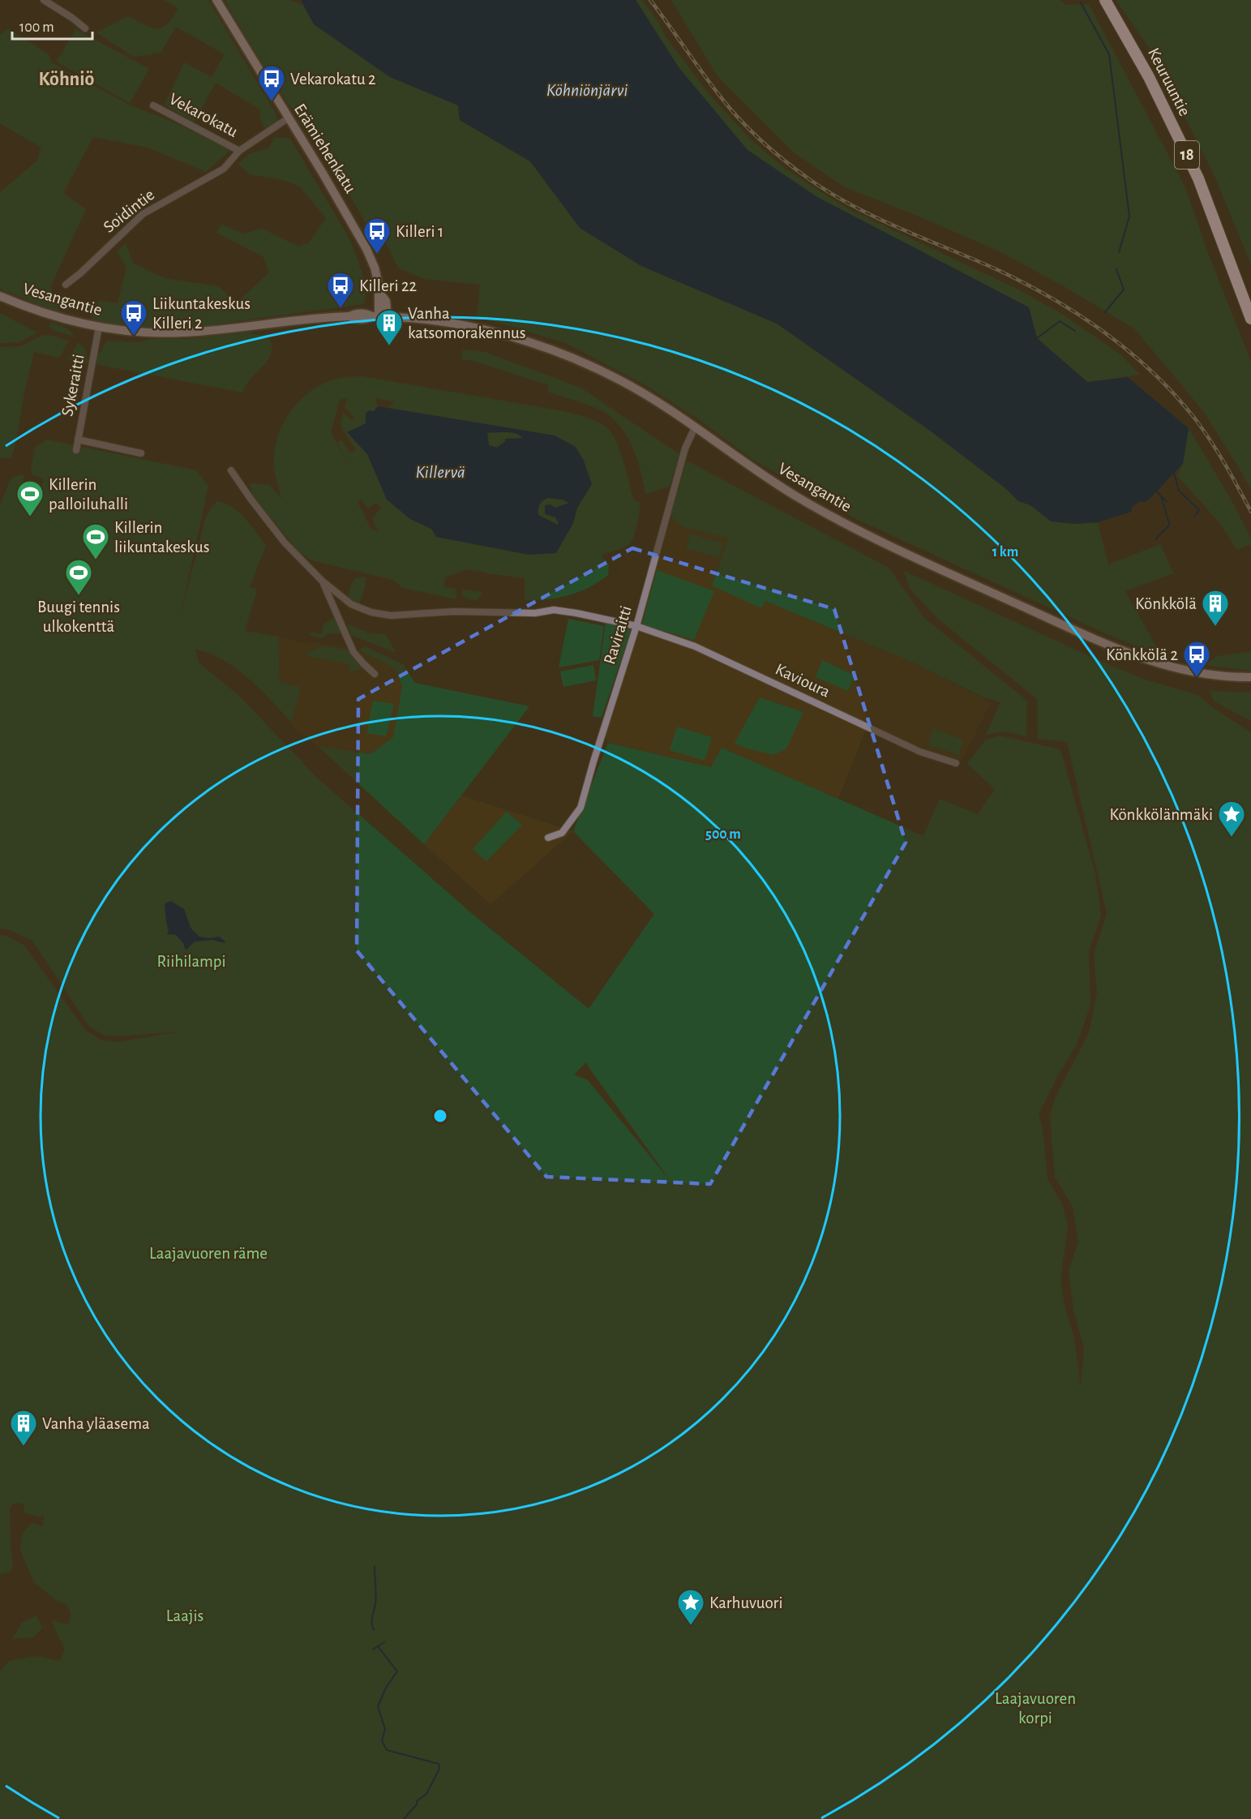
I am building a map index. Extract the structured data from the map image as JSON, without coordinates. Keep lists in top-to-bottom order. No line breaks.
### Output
{"streets":{"highway":["Keuruuntie","18"],"street":["Vekarokatu","Erämiehenkatu","Soidintie","Vesangantie","Sykeraitti","Raviraitti","Kavioura"]},"crossings":[["Vekarokatu","Erämiehenkatu"],["Vekarokatu","Soidintie"],["Erämiehenkatu","Vesangantie"],["Vesangantie","Sykeraitti"],["Vesangantie","Raviraitti"],["Raviraitti","Kavioura"]],"districts":["Köhniö"],"water":["Köhniönjärvi","Killervä"],"parks":["Riihilampi","Laajavuoren räme","Laajis","Laajavuoren korpi"],"places":{"bus stop":["Vekarokatu 2","Killeri 1","Killeri 22","Liikuntakeskus Killeri 2","Könkkölä 2"],"building":["Vanha katsomorakennus","Könkkölä","Vanha yläasema"],"sports":["Killerin palloiluhalli","Killerin liikuntakeskus","Buugi tennis ulkokenttä"],"place":["Könkkölänmäki","Karhuvuori"]},"scale_bar":"100 m","rings":["1 km","500 m"]}
